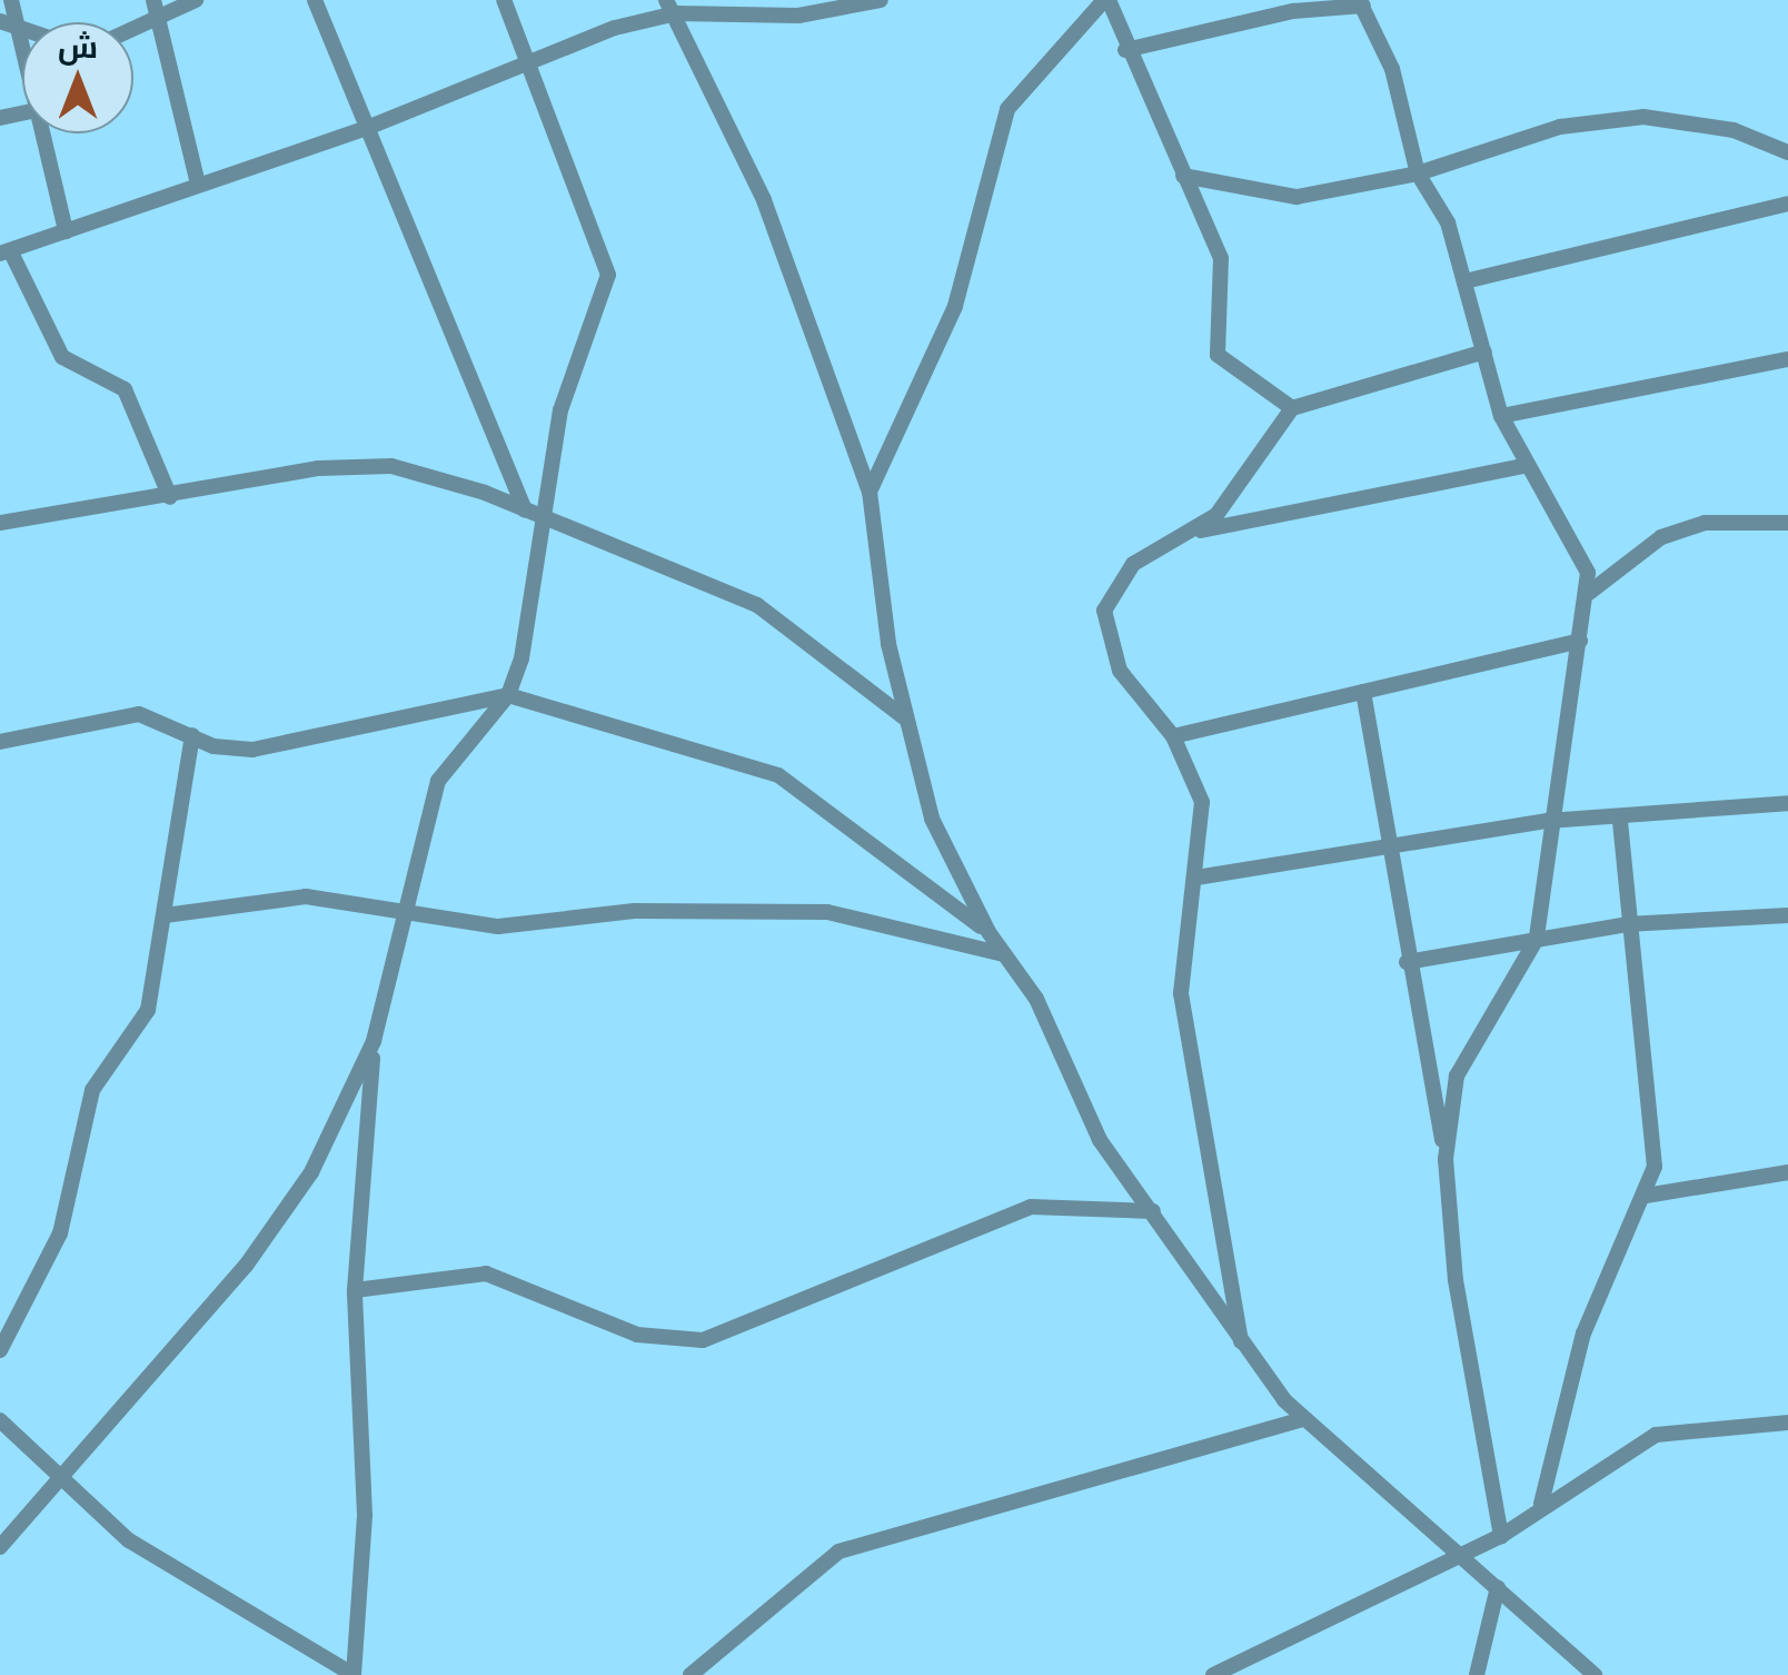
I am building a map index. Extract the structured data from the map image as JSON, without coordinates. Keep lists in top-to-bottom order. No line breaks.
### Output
{"north":"top"}
